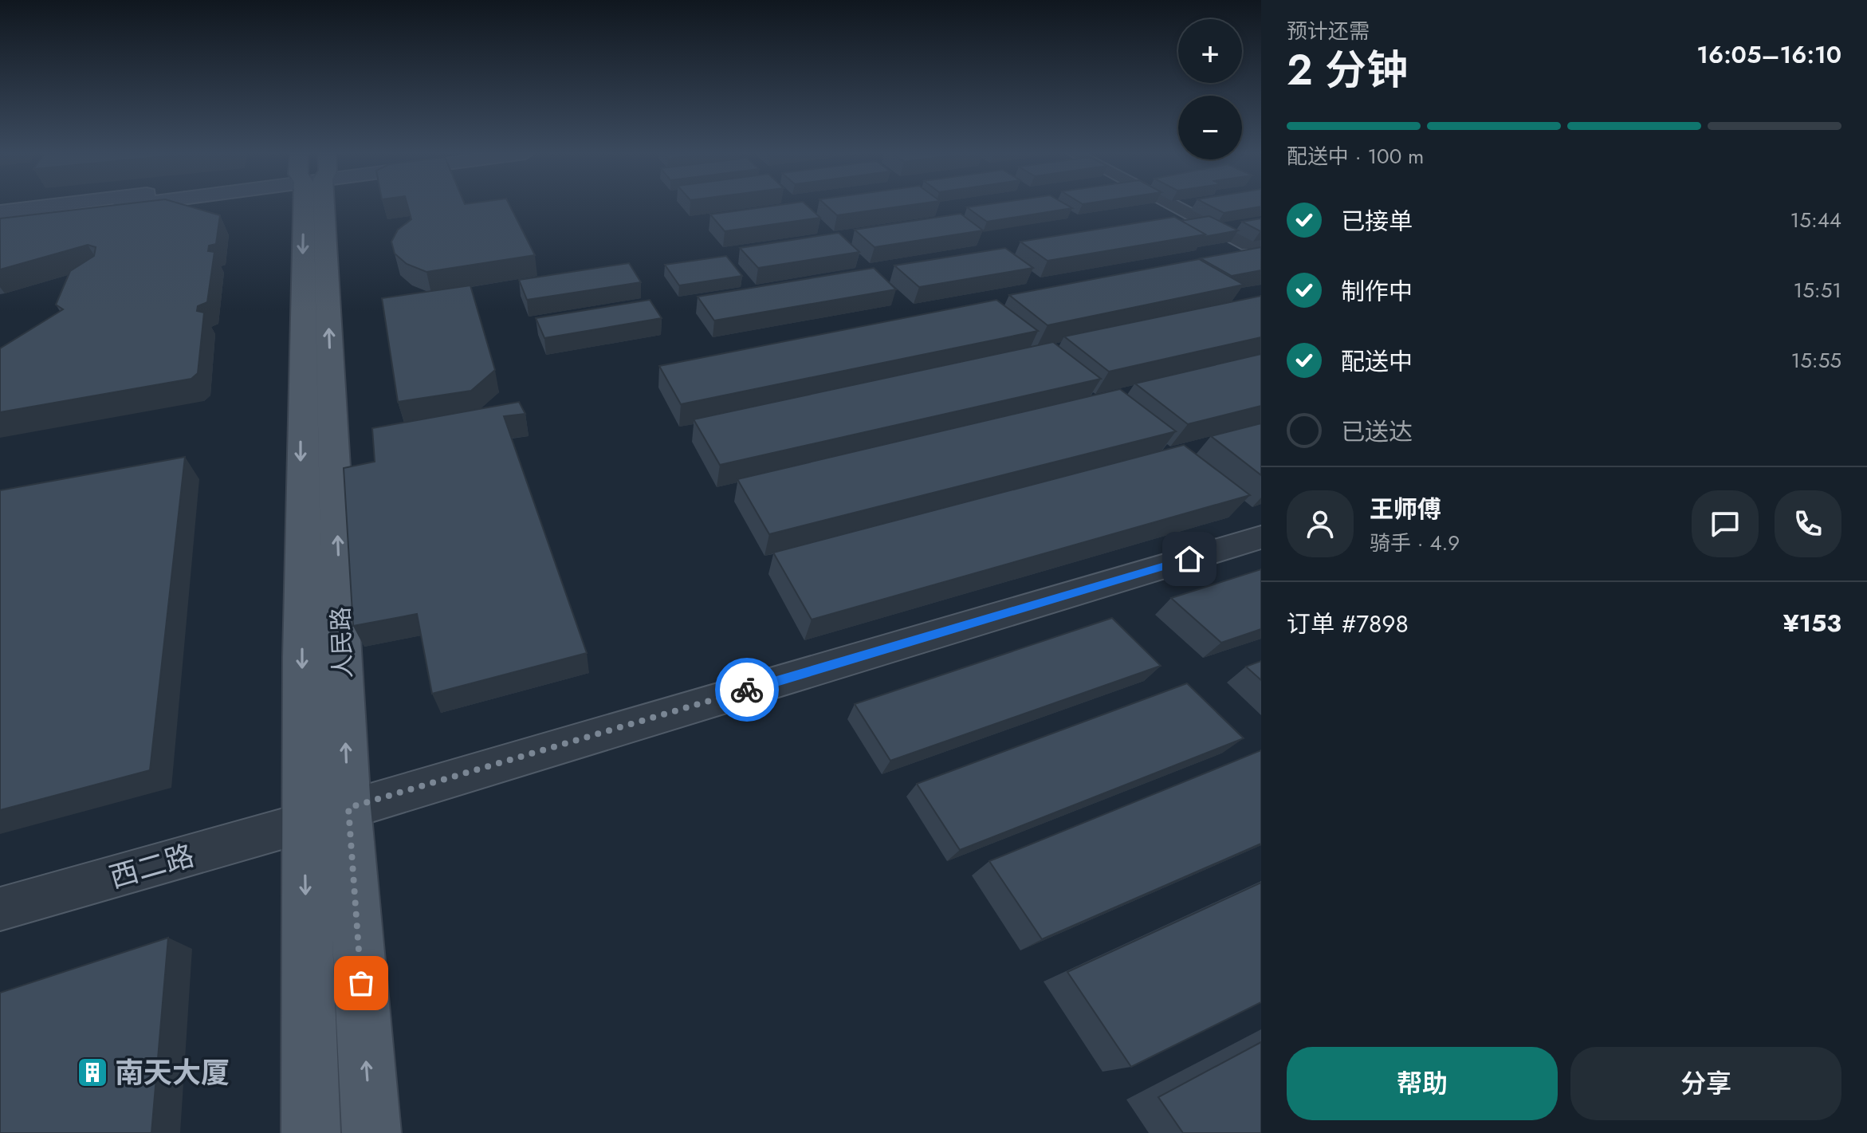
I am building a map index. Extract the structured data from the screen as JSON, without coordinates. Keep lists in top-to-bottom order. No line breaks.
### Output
{"streets":{"main road":["人民路"],"street":["西二路"]},"crossings":[["人民路","西二路"]],"places":{"building":["南天大厦"]},"page":{"heading":["2 分钟","预计还需","16:05–16:10"],"panel":["王师傅","骑手 · 4.9","订单 #7898","¥153"],"map_buttons":["+","−"],"bar":"配送中 · 100 m","list":[["已接单","15:44"],["制作中","15:51"],["配送中","15:55"],"已送达"],"buttons":["帮助","分享"]}}
